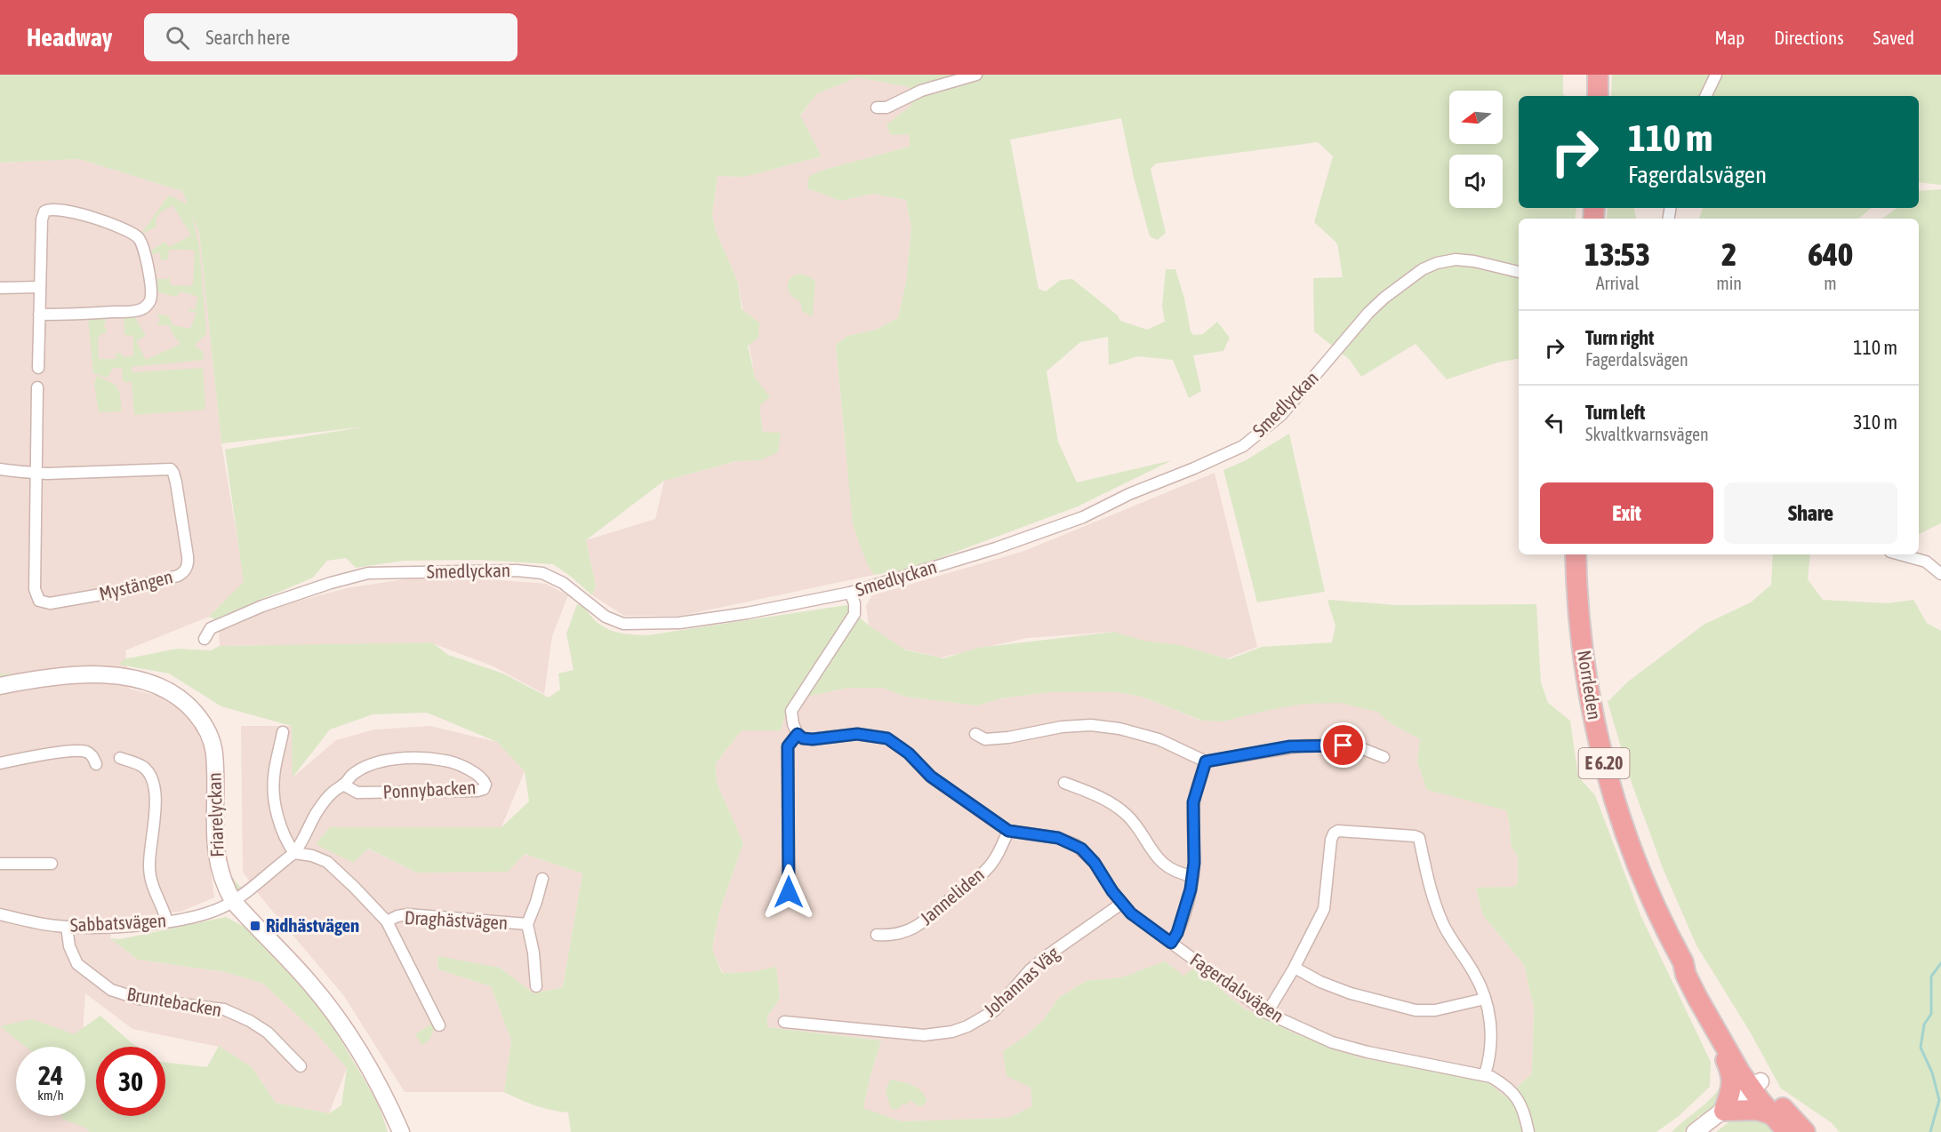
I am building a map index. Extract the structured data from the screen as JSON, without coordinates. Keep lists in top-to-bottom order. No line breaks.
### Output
{"streets":{"highway":["Norrleden","E 6.20"],"street":["Smedlyckan","Mystängen","Ponnybacken","Friarelyckan","Janneliden","Draghästvägen","Sabbatsvägen","Johannas Väg","Fagerdalsvägen","Bruntebacken"]},"crossings":[["Friarelyckan","Sabbatsvägen"],["Janneliden","Fagerdalsvägen"],["Sabbatsvägen","Bruntebacken"],["Johannas Väg","Fagerdalsvägen"]],"places":{"transit":["Ridhästvägen"]},"north":"left","page":{"header":"Headway","search":"Search here","nav":["Map","Directions","Saved"],"turn":["110 m","Fagerdalsvägen"],"eta":["13:53","Arrival","2","min","640","m"],"list":[{"name":"Turn right","note":"Fagerdalsvägen","value":"110 m"},{"name":"Turn left","note":"Skvaltkvarnsvägen","value":"310 m"}],"buttons":["Exit","Share"],"speed":"24 km/h","limit":"30"}}
